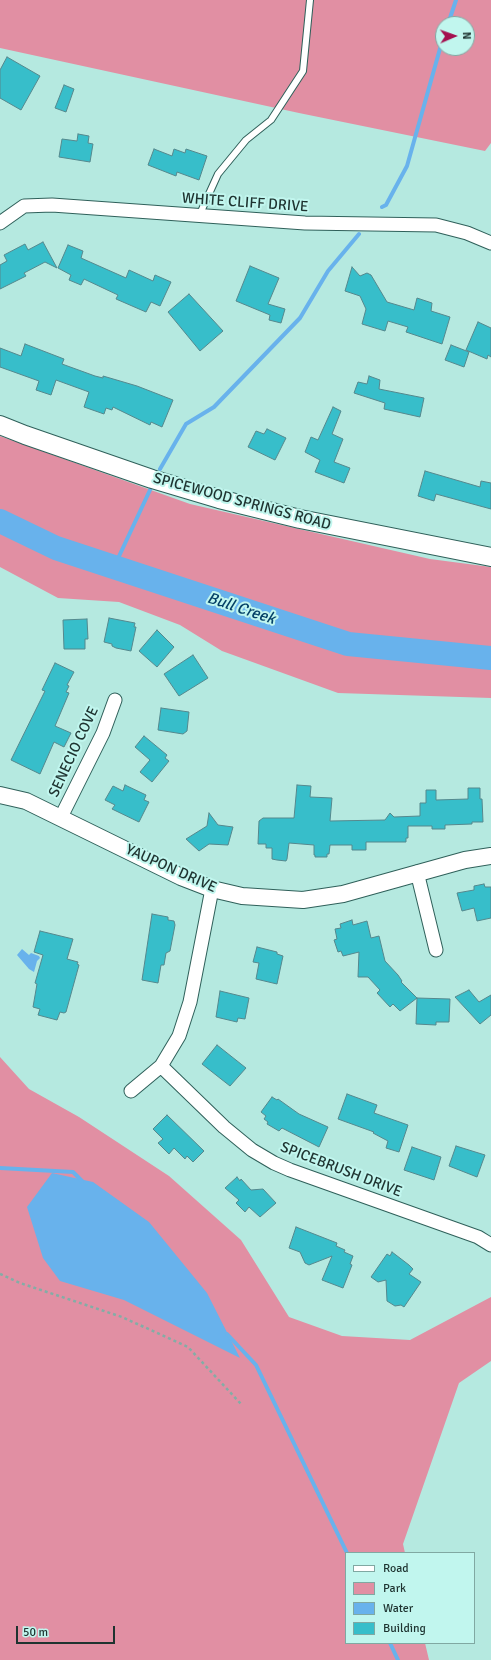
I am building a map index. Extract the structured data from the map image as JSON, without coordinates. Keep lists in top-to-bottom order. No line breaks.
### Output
{"streets":{"main road":["SPICEWOOD SPRINGS ROAD"],"street":["WHITE CLIFF DRIVE","SENECIO COVE","YAUPON DRIVE","SPICEBRUSH DRIVE"]},"crossings":[["SENECIO COVE","YAUPON DRIVE"]],"water":["Bull Creek"],"legend":["Road","Park","Water","Building"],"scale_bar":"50 m","north":"right"}
